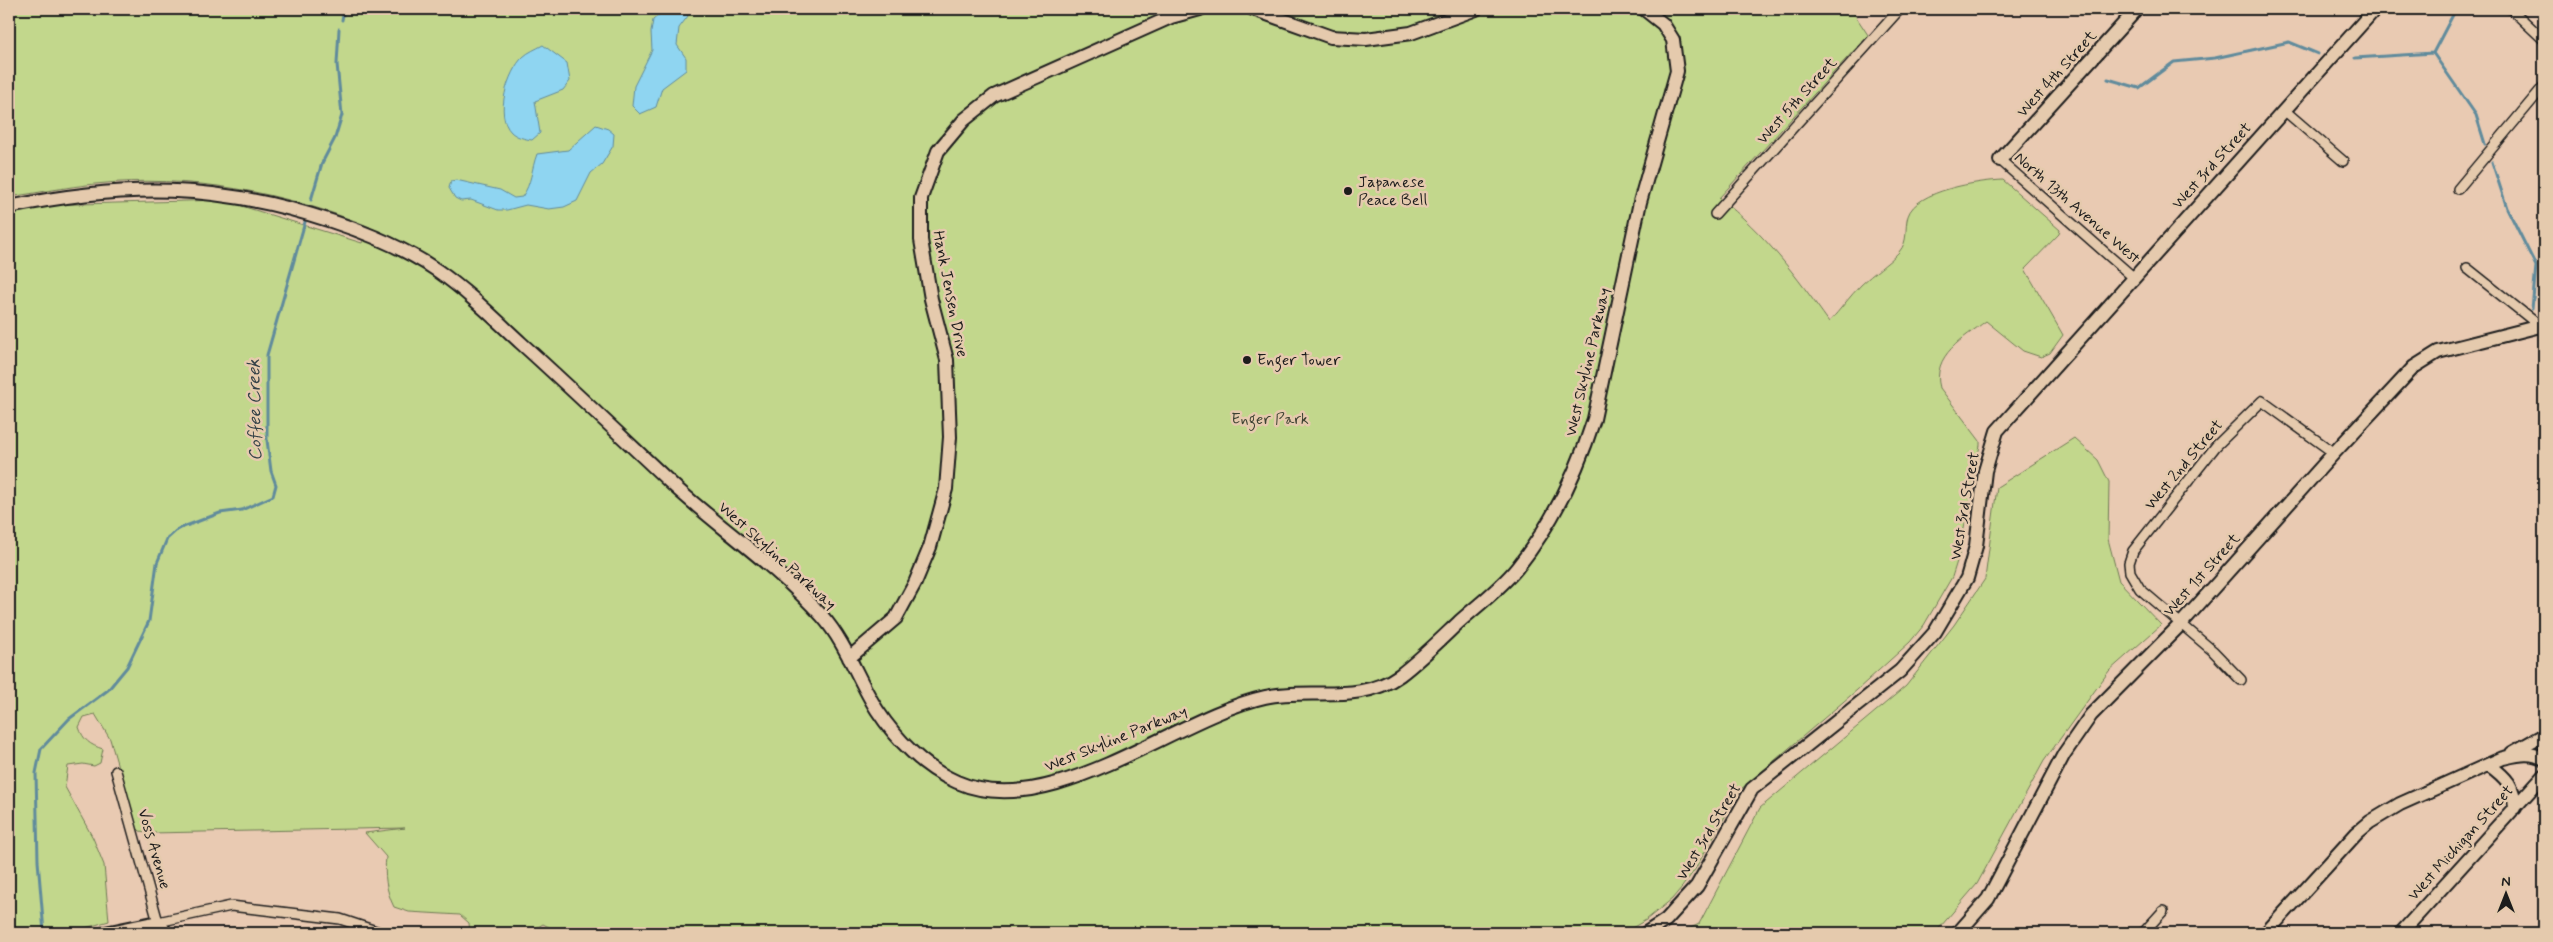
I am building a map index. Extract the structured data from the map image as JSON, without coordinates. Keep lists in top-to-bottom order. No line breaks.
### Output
{"streets":{"street":["West 4th Street","West 5th Street","West 3rd Street","North 13th Avenue West","Hank Jensen Drive","West Skyline Parkway","West 2nd Street","West 1st Street","West Michigan Street","Voss Avenue"]},"crossings":[["West 4th Street","North 13th Avenue West"],["West 3rd Street","North 13th Avenue West"],["Hank Jensen Drive","West Skyline Parkway"],["West 2nd Street","West 1st Street"]],"water":["Coffee Creek"],"parks":["Enger Park"],"places":["Japanese Peace Bell","Enger Tower"],"north":"top"}
